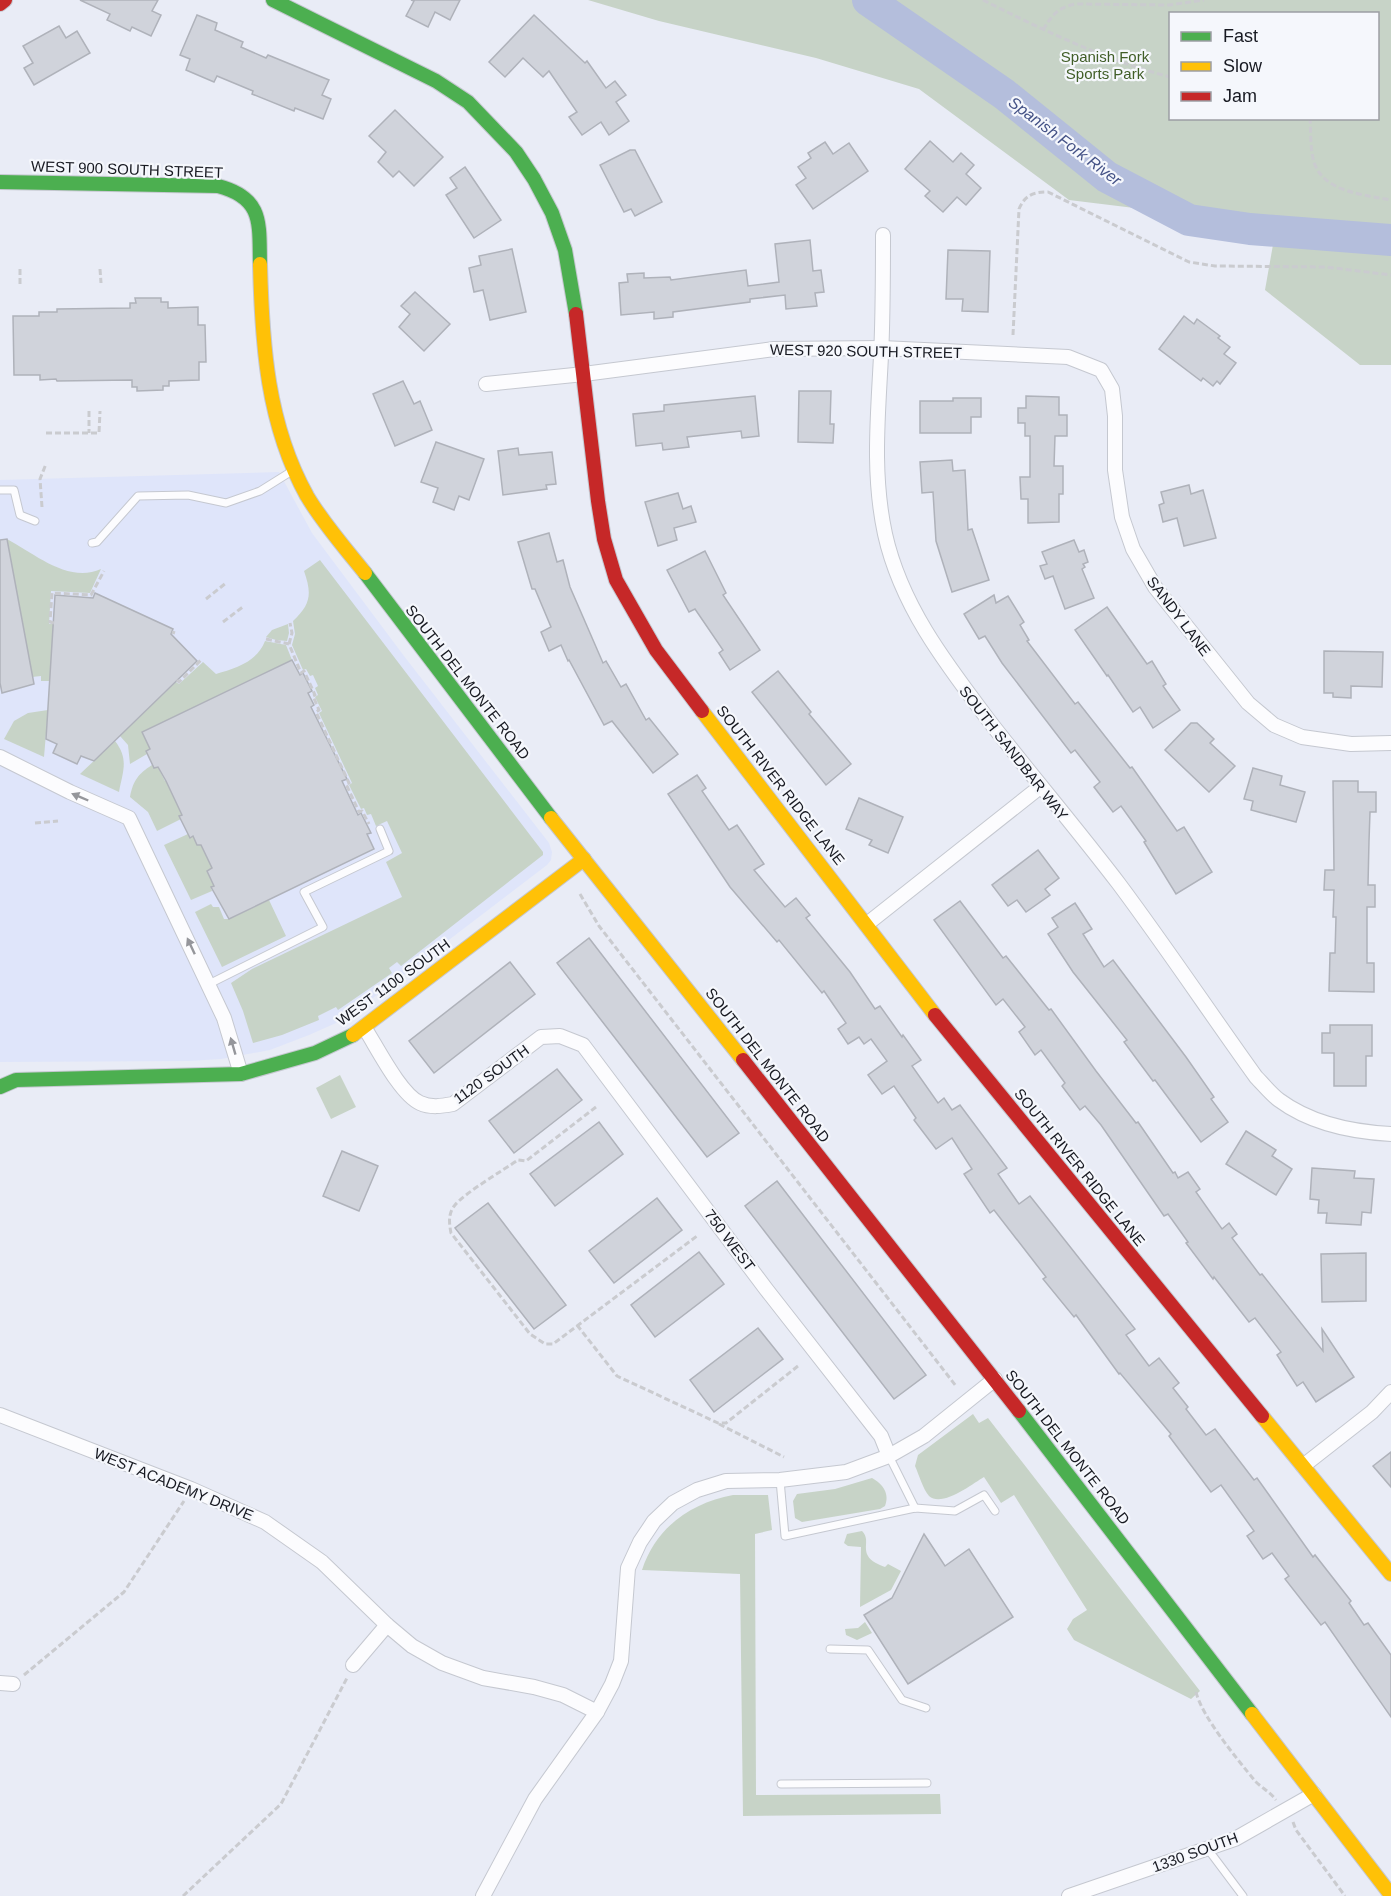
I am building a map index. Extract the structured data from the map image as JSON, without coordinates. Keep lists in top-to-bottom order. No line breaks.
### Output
{"streets":{"street":["WEST 900 SOUTH STREET","WEST 920 SOUTH STREET","SANDY LANE","SOUTH DEL MONTE ROAD","SOUTH SANDBAR WAY","SOUTH RIVER RIDGE LANE","WEST 1100 SOUTH","1120 SOUTH","750 WEST","WEST ACADEMY DRIVE","1330 SOUTH"]},"crossings":[["WEST 900 SOUTH STREET","SOUTH DEL MONTE ROAD"],["WEST 920 SOUTH STREET","SANDY LANE"],["WEST 920 SOUTH STREET","SOUTH SANDBAR WAY"],["WEST 920 SOUTH STREET","SOUTH RIVER RIDGE LANE"],["SOUTH DEL MONTE ROAD","WEST 1100 SOUTH"],["SOUTH DEL MONTE ROAD","1330 SOUTH"],["WEST 1100 SOUTH","1120 SOUTH"],["1120 SOUTH","750 WEST"]],"water":["Spanish Fork River"],"parks":["Spanish Fork Sports Park"],"legend":["Fast","Slow","Jam"]}
